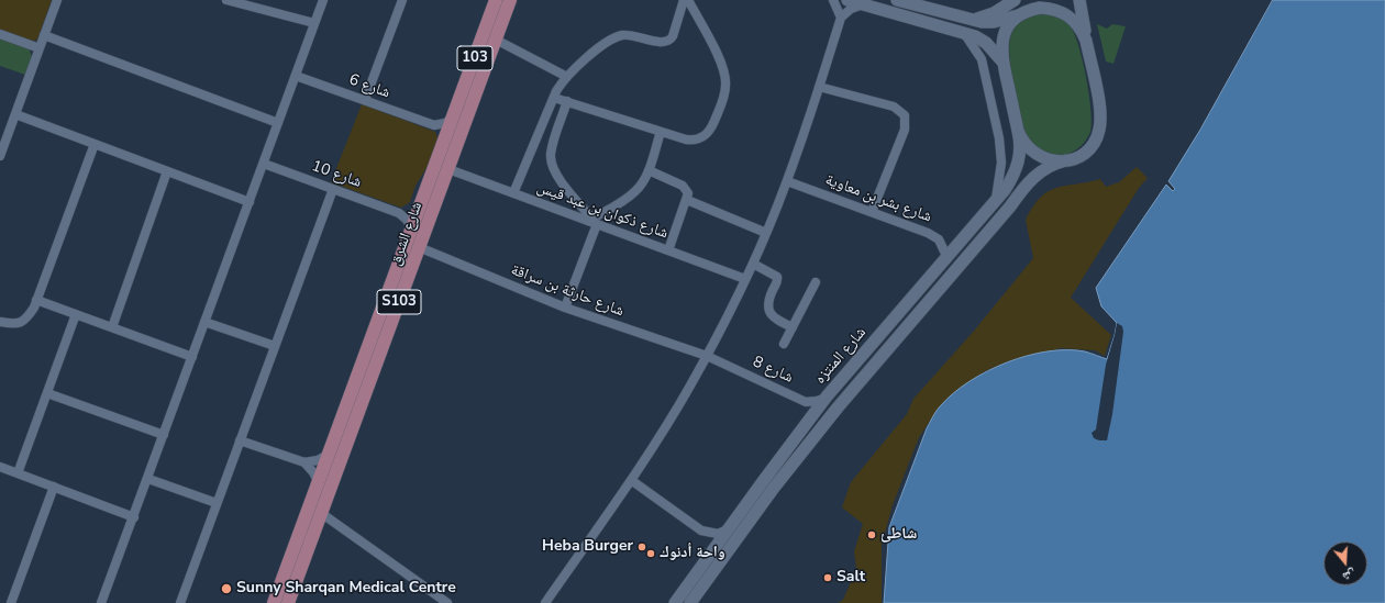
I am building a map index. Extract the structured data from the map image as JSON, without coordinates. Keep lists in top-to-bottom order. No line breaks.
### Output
{"streets":{"main road":["103","شارع الشرق","S103","شارع المنتزه"],"street":["شارع 6","شارع 10","شارع بشر بن معاوية","شارع ذكوان بن عبد قيس","شارع حارثة بن سراقة","شارع 8"]},"crossings":[["شارع بشر بن معاوية","شارع المنتزه"],["شارع ذكوان بن عبد قيس","شارع الشرق"],["شارع الشرق","شارع حارثة بن سراقة"],["شارع حارثة بن سراقة","شارع 8"],["شارع المنتزه","شارع 8"]],"places":["شاطئ","Heba Burger","واحة أدنوك","Salt","Sunny Sharqan Medical Centre"],"north":"bottom"}
